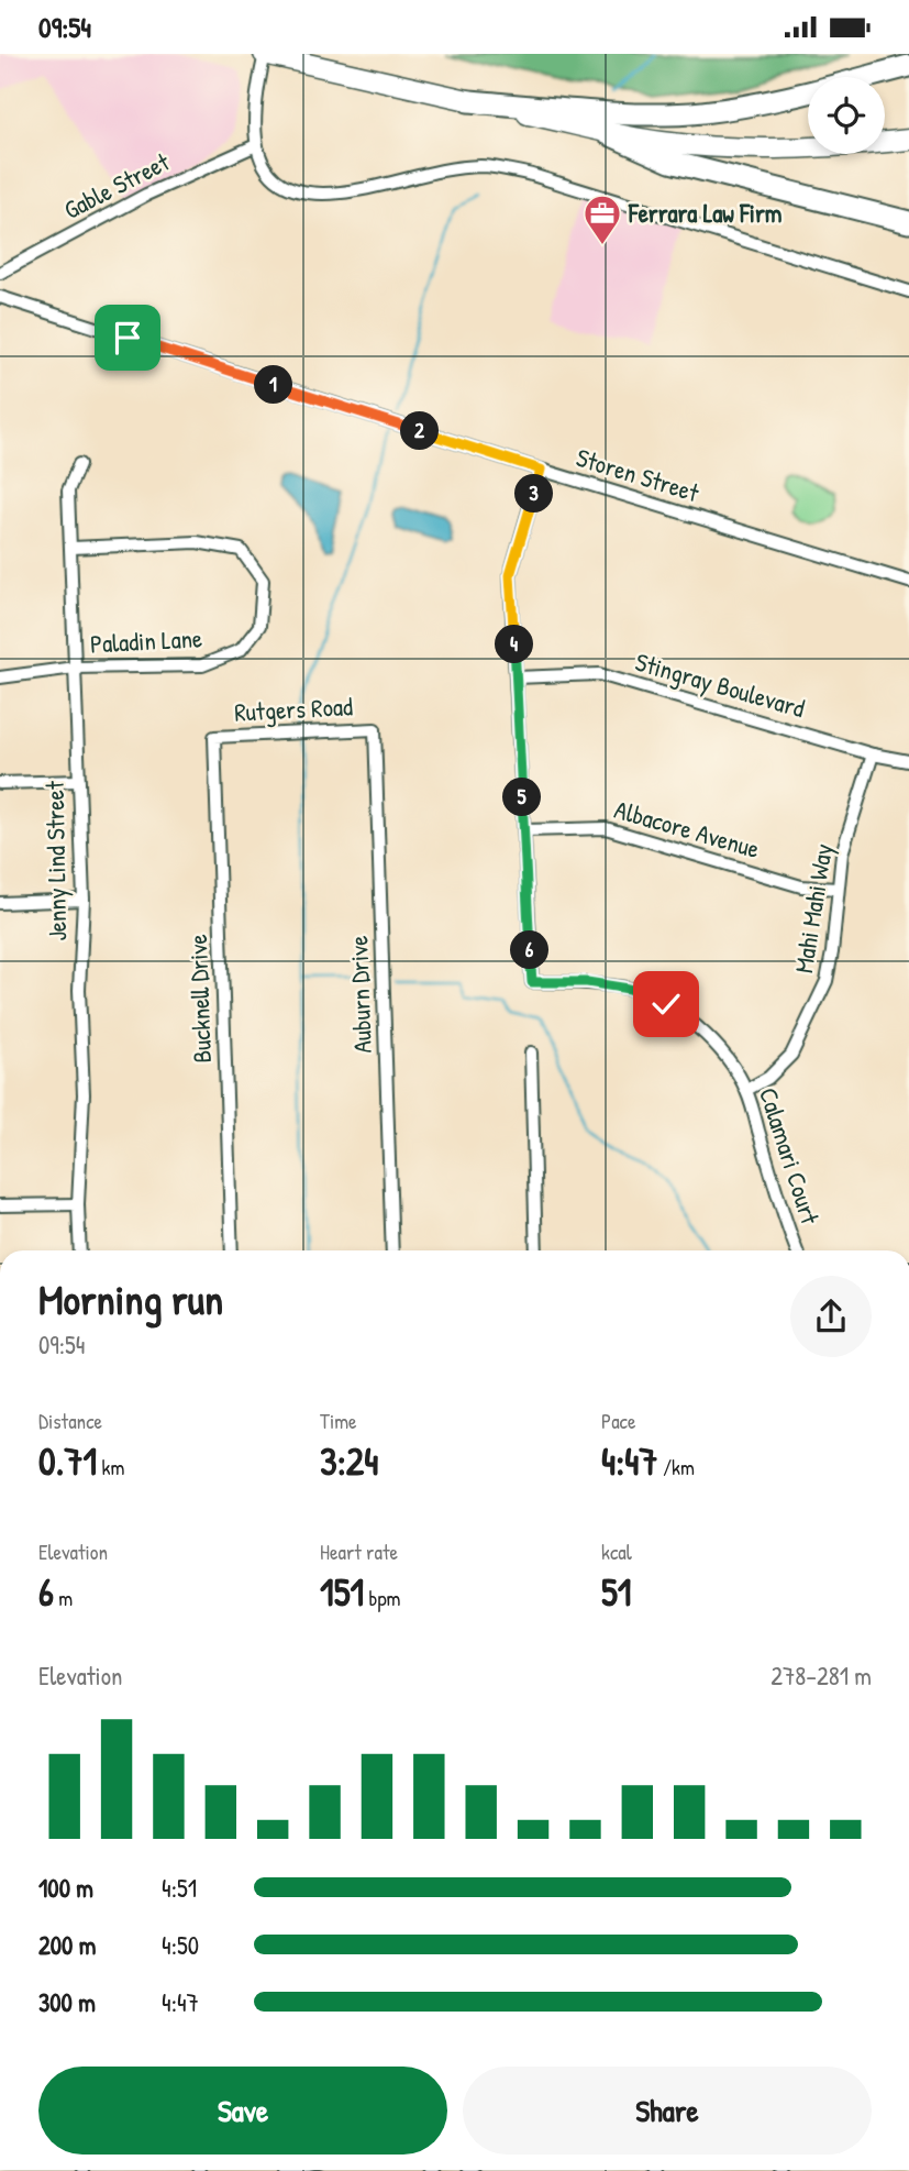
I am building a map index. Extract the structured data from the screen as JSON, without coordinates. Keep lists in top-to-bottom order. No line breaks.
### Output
{"streets":{"street":["Gable Street","Storen Street","Paladin Lane","Stingray Boulevard","Rutgers Road","Albacore Avenue","Jenny Lind Street","Mahi Mahi Way","Auburn Drive","Bucknell Drive","Calamari Court"]},"crossings":[["Paladin Lane","Jenny Lind Street"],["Stingray Boulevard","Mahi Mahi Way"],["Rutgers Road","Auburn Drive"],["Rutgers Road","Bucknell Drive"],["Albacore Avenue","Mahi Mahi Way"],["Albacore Avenue","Calamari Court"],["Mahi Mahi Way","Calamari Court"]],"places":{"office":["Ferrara Law Firm"]},"page":{"status":"09:54","pins":["1","2","3","4","5","6"],"heading":["Morning run","09:54"],"stats":[["Distance","0.71 km"],["Time","3:24"],["Pace","4:47 /km"],["Elevation","6 m"],["Heart rate","151 bpm"],["kcal","51"]],"chart":["Elevation","278–281 m"],"list":[{"name":"100 m","note":"4:51"},{"name":"200 m","note":"4:50"},{"name":"300 m","note":"4:47"}],"buttons":["Save","Share"]}}
